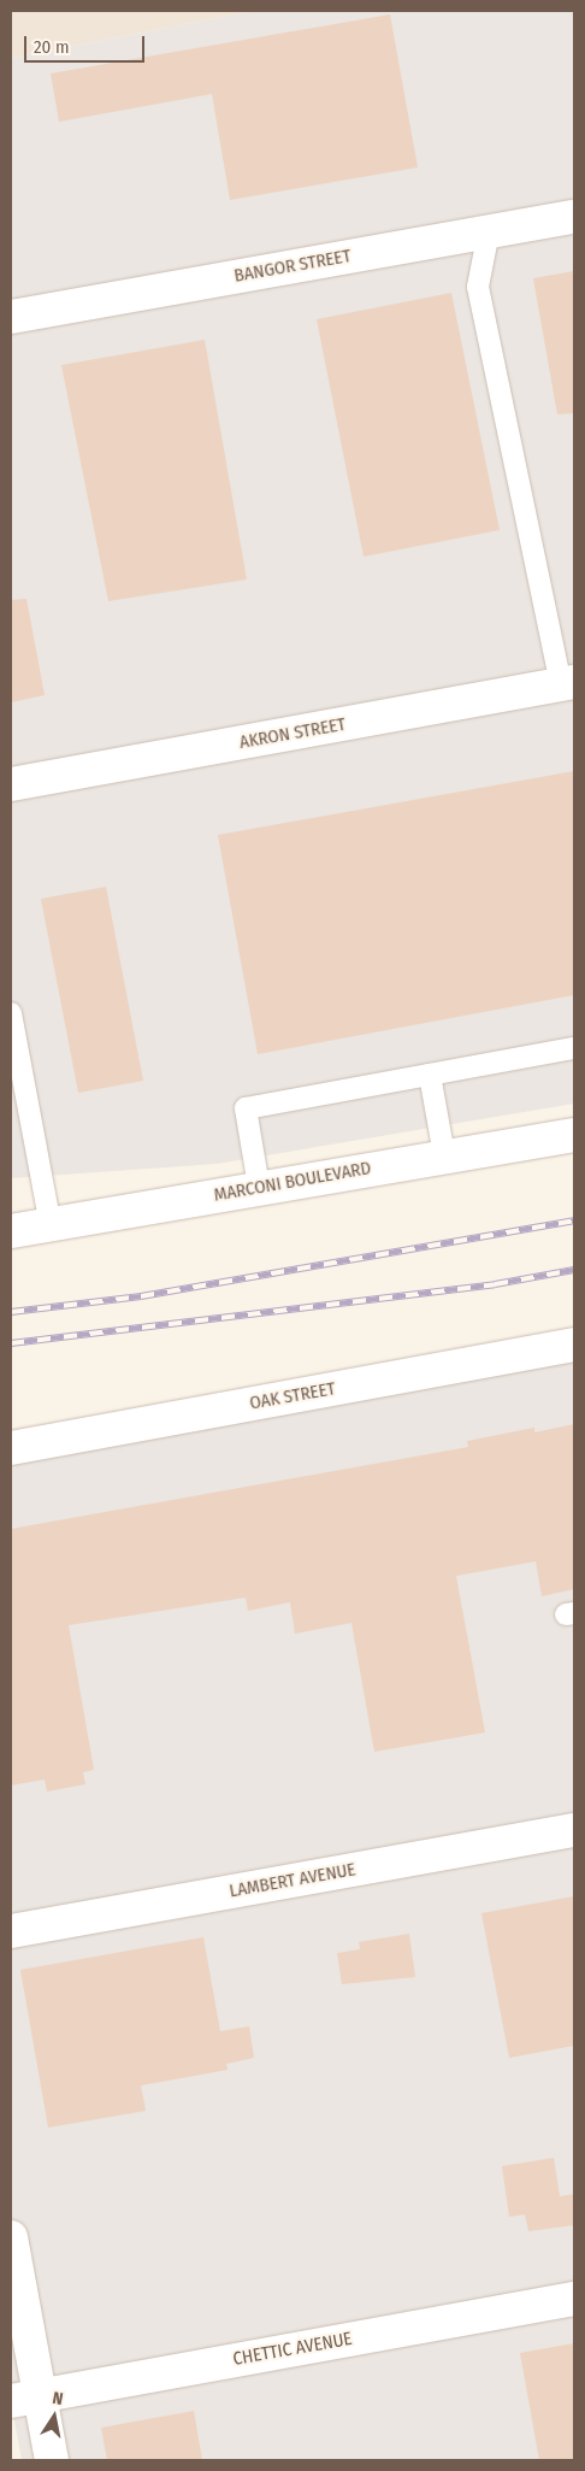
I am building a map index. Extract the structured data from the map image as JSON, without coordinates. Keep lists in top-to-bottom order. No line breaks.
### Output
{"streets":{"street":["BANGOR STREET","AKRON STREET","MARCONI BOULEVARD","OAK STREET","LAMBERT AVENUE","CHETTIC AVENUE"]},"scale_bar":"20 m","north":"top"}
